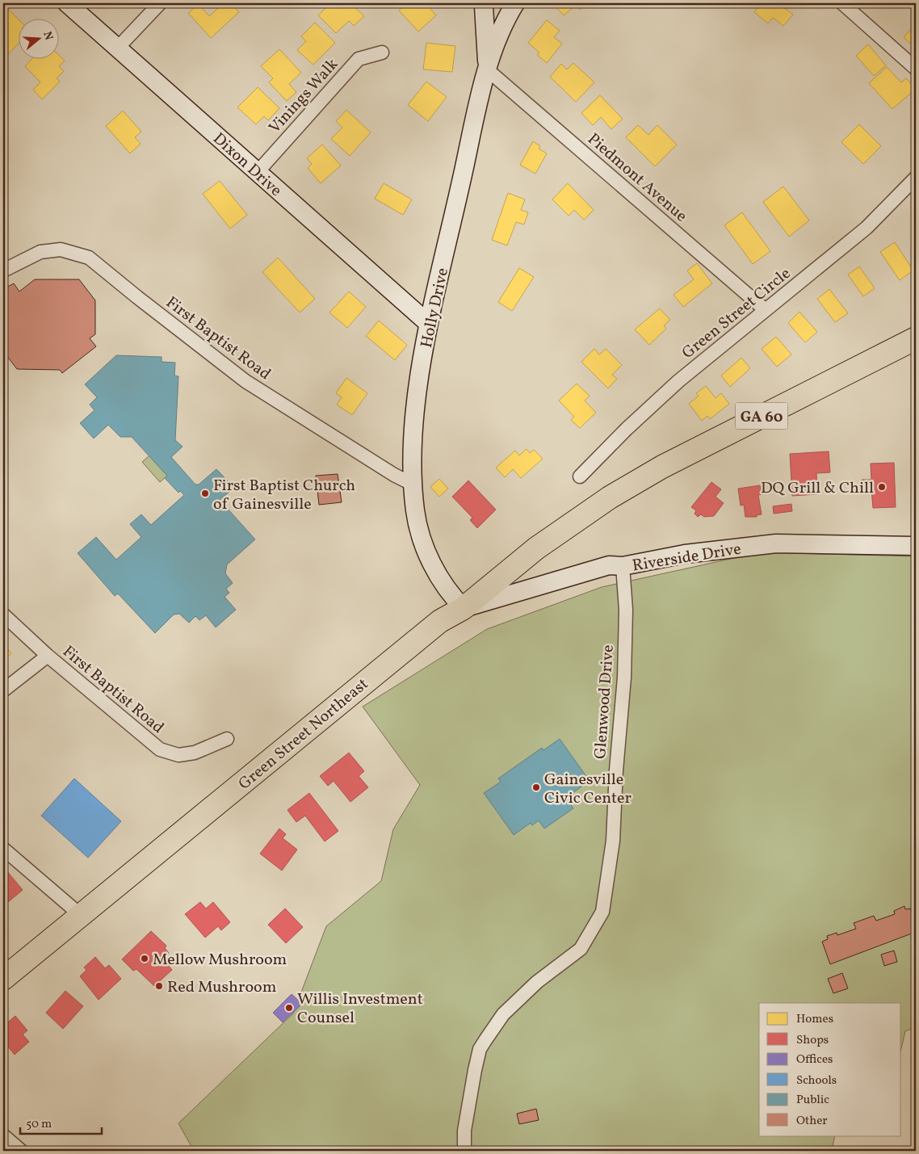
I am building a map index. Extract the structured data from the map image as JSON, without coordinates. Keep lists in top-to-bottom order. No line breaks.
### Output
{"streets":{"highway":["GA 60","Green Street Northeast"],"street":["Vinings Walk","Dixon Drive","Piedmont Avenue","Holly Drive","Green Street Circle","First Baptist Road","Riverside Drive","Glenwood Drive"]},"crossings":[["Vinings Walk","Dixon Drive"],["Dixon Drive","Holly Drive"],["Piedmont Avenue","Holly Drive"],["Piedmont Avenue","Green Street Circle"],["Holly Drive","First Baptist Road"],["Holly Drive","Riverside Drive"],["Holly Drive","Green Street Northeast"],["Riverside Drive","Glenwood Drive"],["Riverside Drive","Green Street Northeast"]],"places":["DQ Grill & Chill","First Baptist Church of Gainesville","Gainesville Civic Center","Mellow Mushroom","Red Mushroom","Willis Investment Counsel"],"legend":["Homes","Shops","Offices","Schools","Public","Other"],"scale_bar":"50 m","north":"right"}
